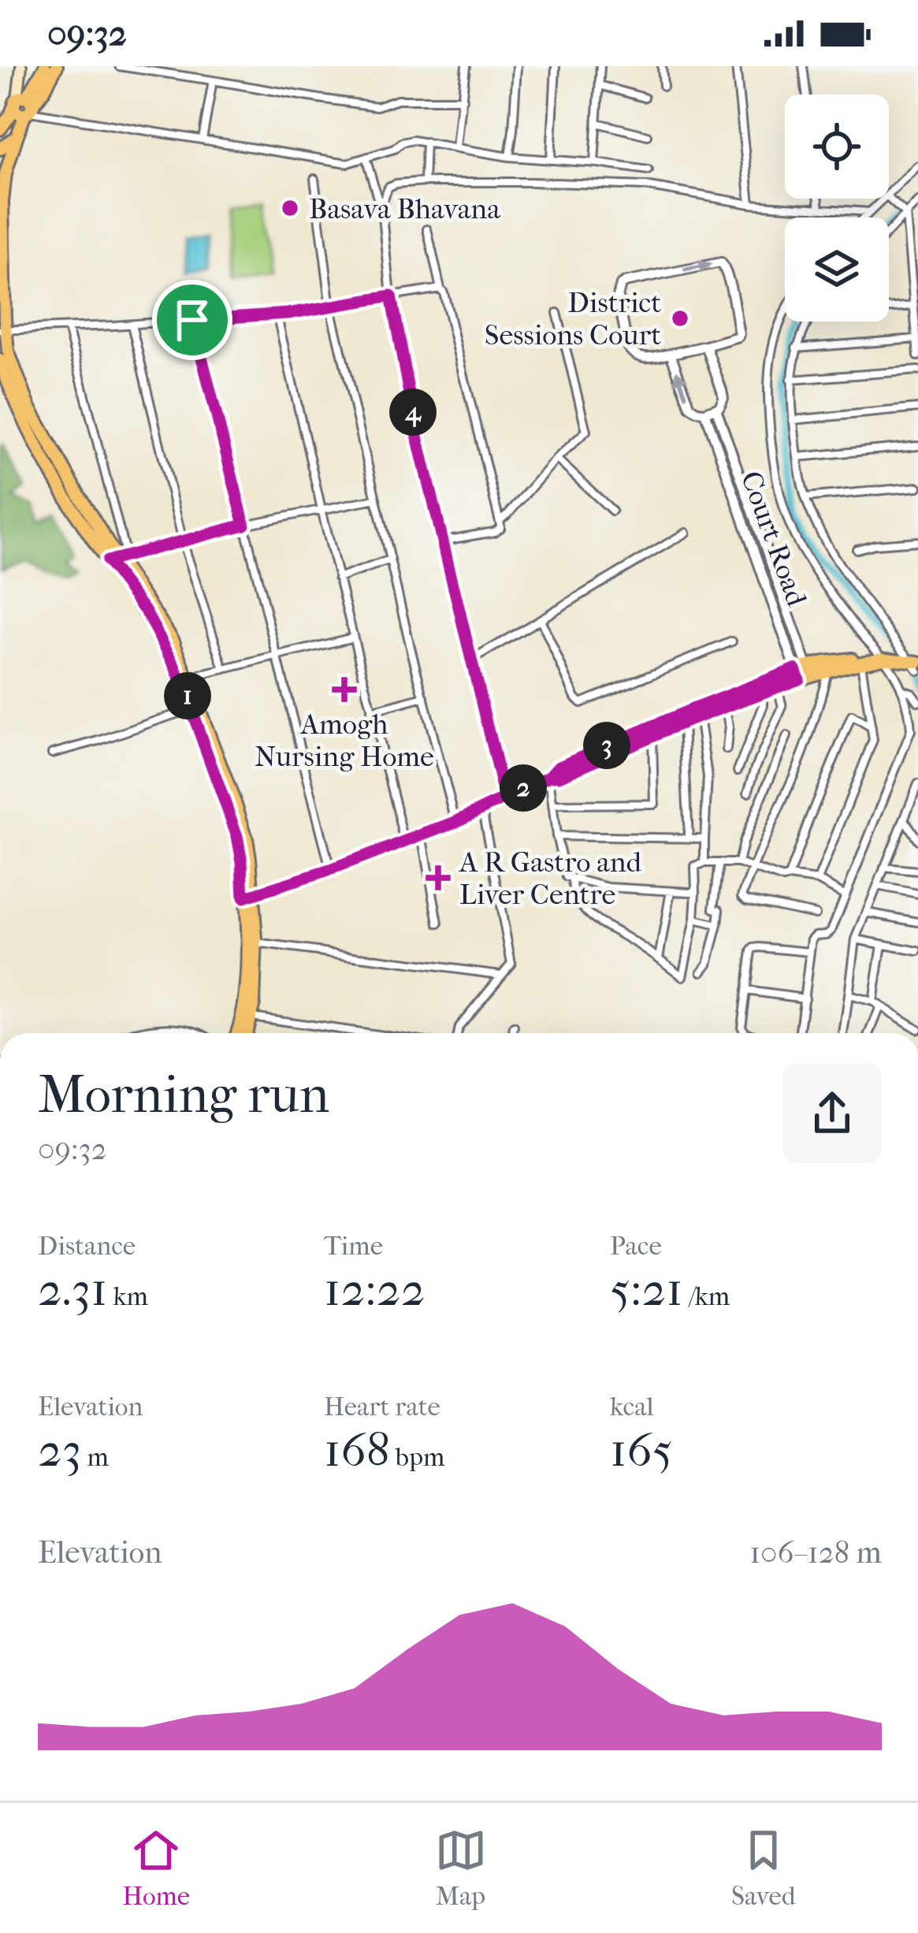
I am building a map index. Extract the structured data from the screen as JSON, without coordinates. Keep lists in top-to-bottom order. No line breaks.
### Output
{"streets":{"street":["Court Road"]},"places":{"other":["Basava Bhavana","District Sessions Court"],"health":["Amogh Nursing Home","A R Gastro and Liver Centre"]},"page":{"status":"09:32","pins":["4","1","3","2"],"heading":["Morning run","09:32"],"stats":[["Distance","2.31 km"],["Time","12:22"],["Pace","5:21 /km"],["Elevation","23 m"],["Heart rate","168 bpm"],["kcal","165"]],"chart":["Elevation","106–128 m"],"tabs":["Home","Map","Saved"]}}
